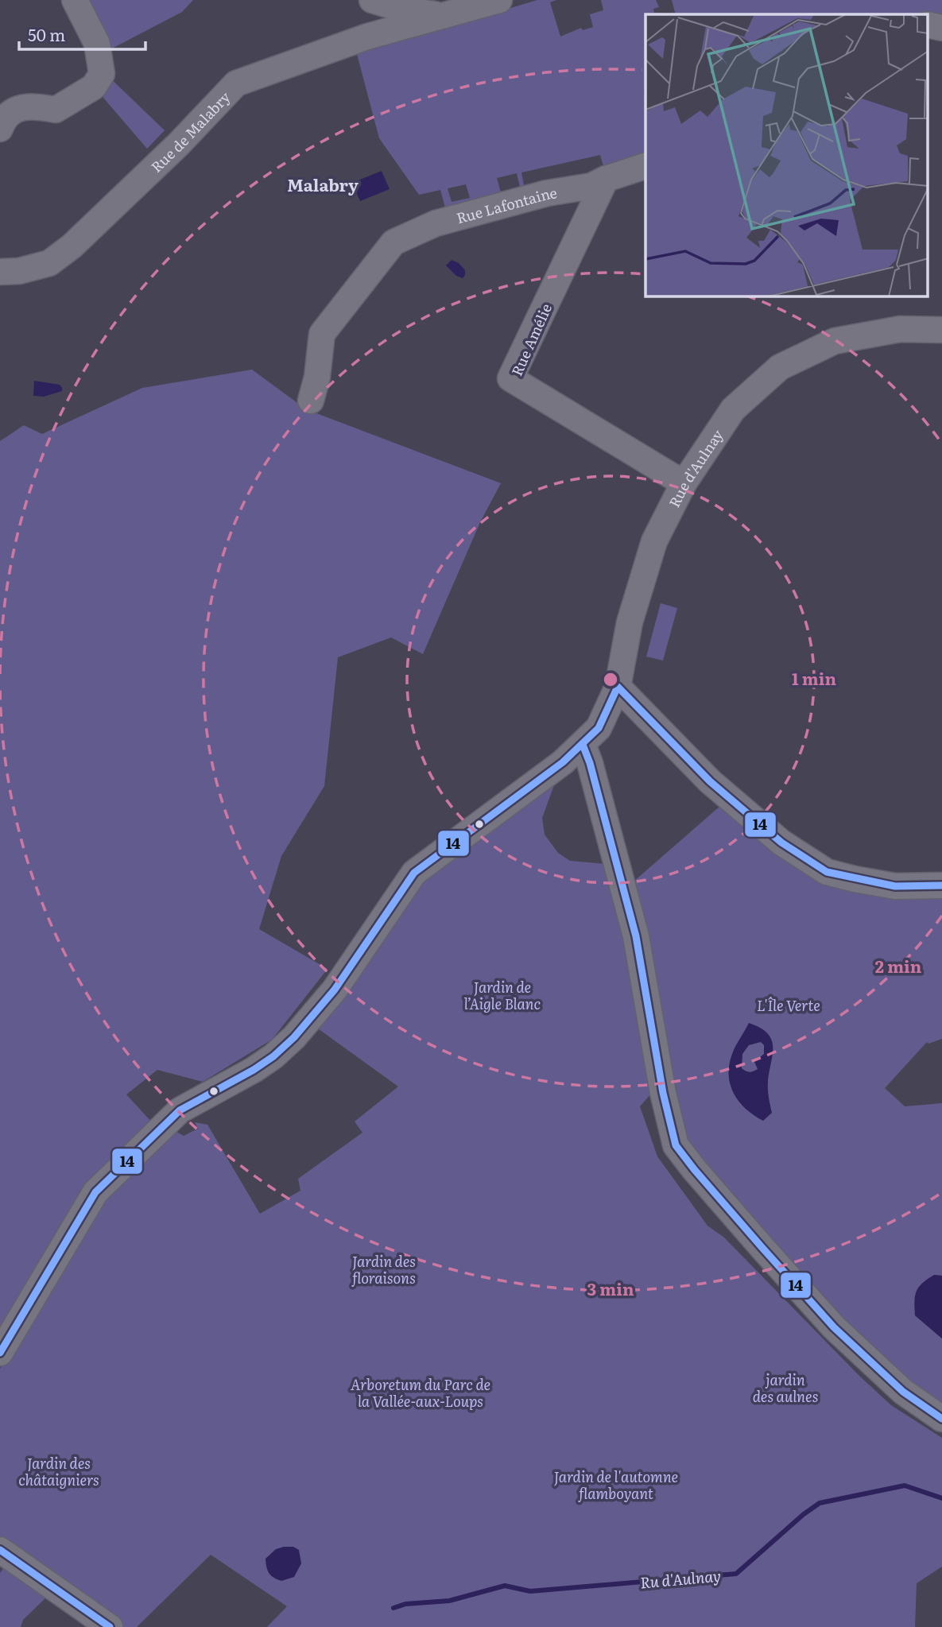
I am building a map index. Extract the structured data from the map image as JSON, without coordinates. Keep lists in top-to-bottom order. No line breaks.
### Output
{"streets":{"street":["Rue de Malabry","Rue Lafontaine","Rue Amélie","Rue d'Aulnay"]},"crossings":[["Rue Lafontaine","Rue Amélie"],["Rue Amélie","Rue d'Aulnay"]],"districts":["Malabry"],"water":["Ru d'Aulnay"],"parks":["Jardin de l’Aigle Blanc","L'Île Verte","Jardin des floraisons","jardin des aulnes","Arboretum du Parc de la Vallée-aux-Loups","Jardin des châtaigniers","Jardin de l'automne flamboyant"],"lines":["transit line 14"],"scale_bar":"50 m","rings":["1 min","2 min","3 min"]}
